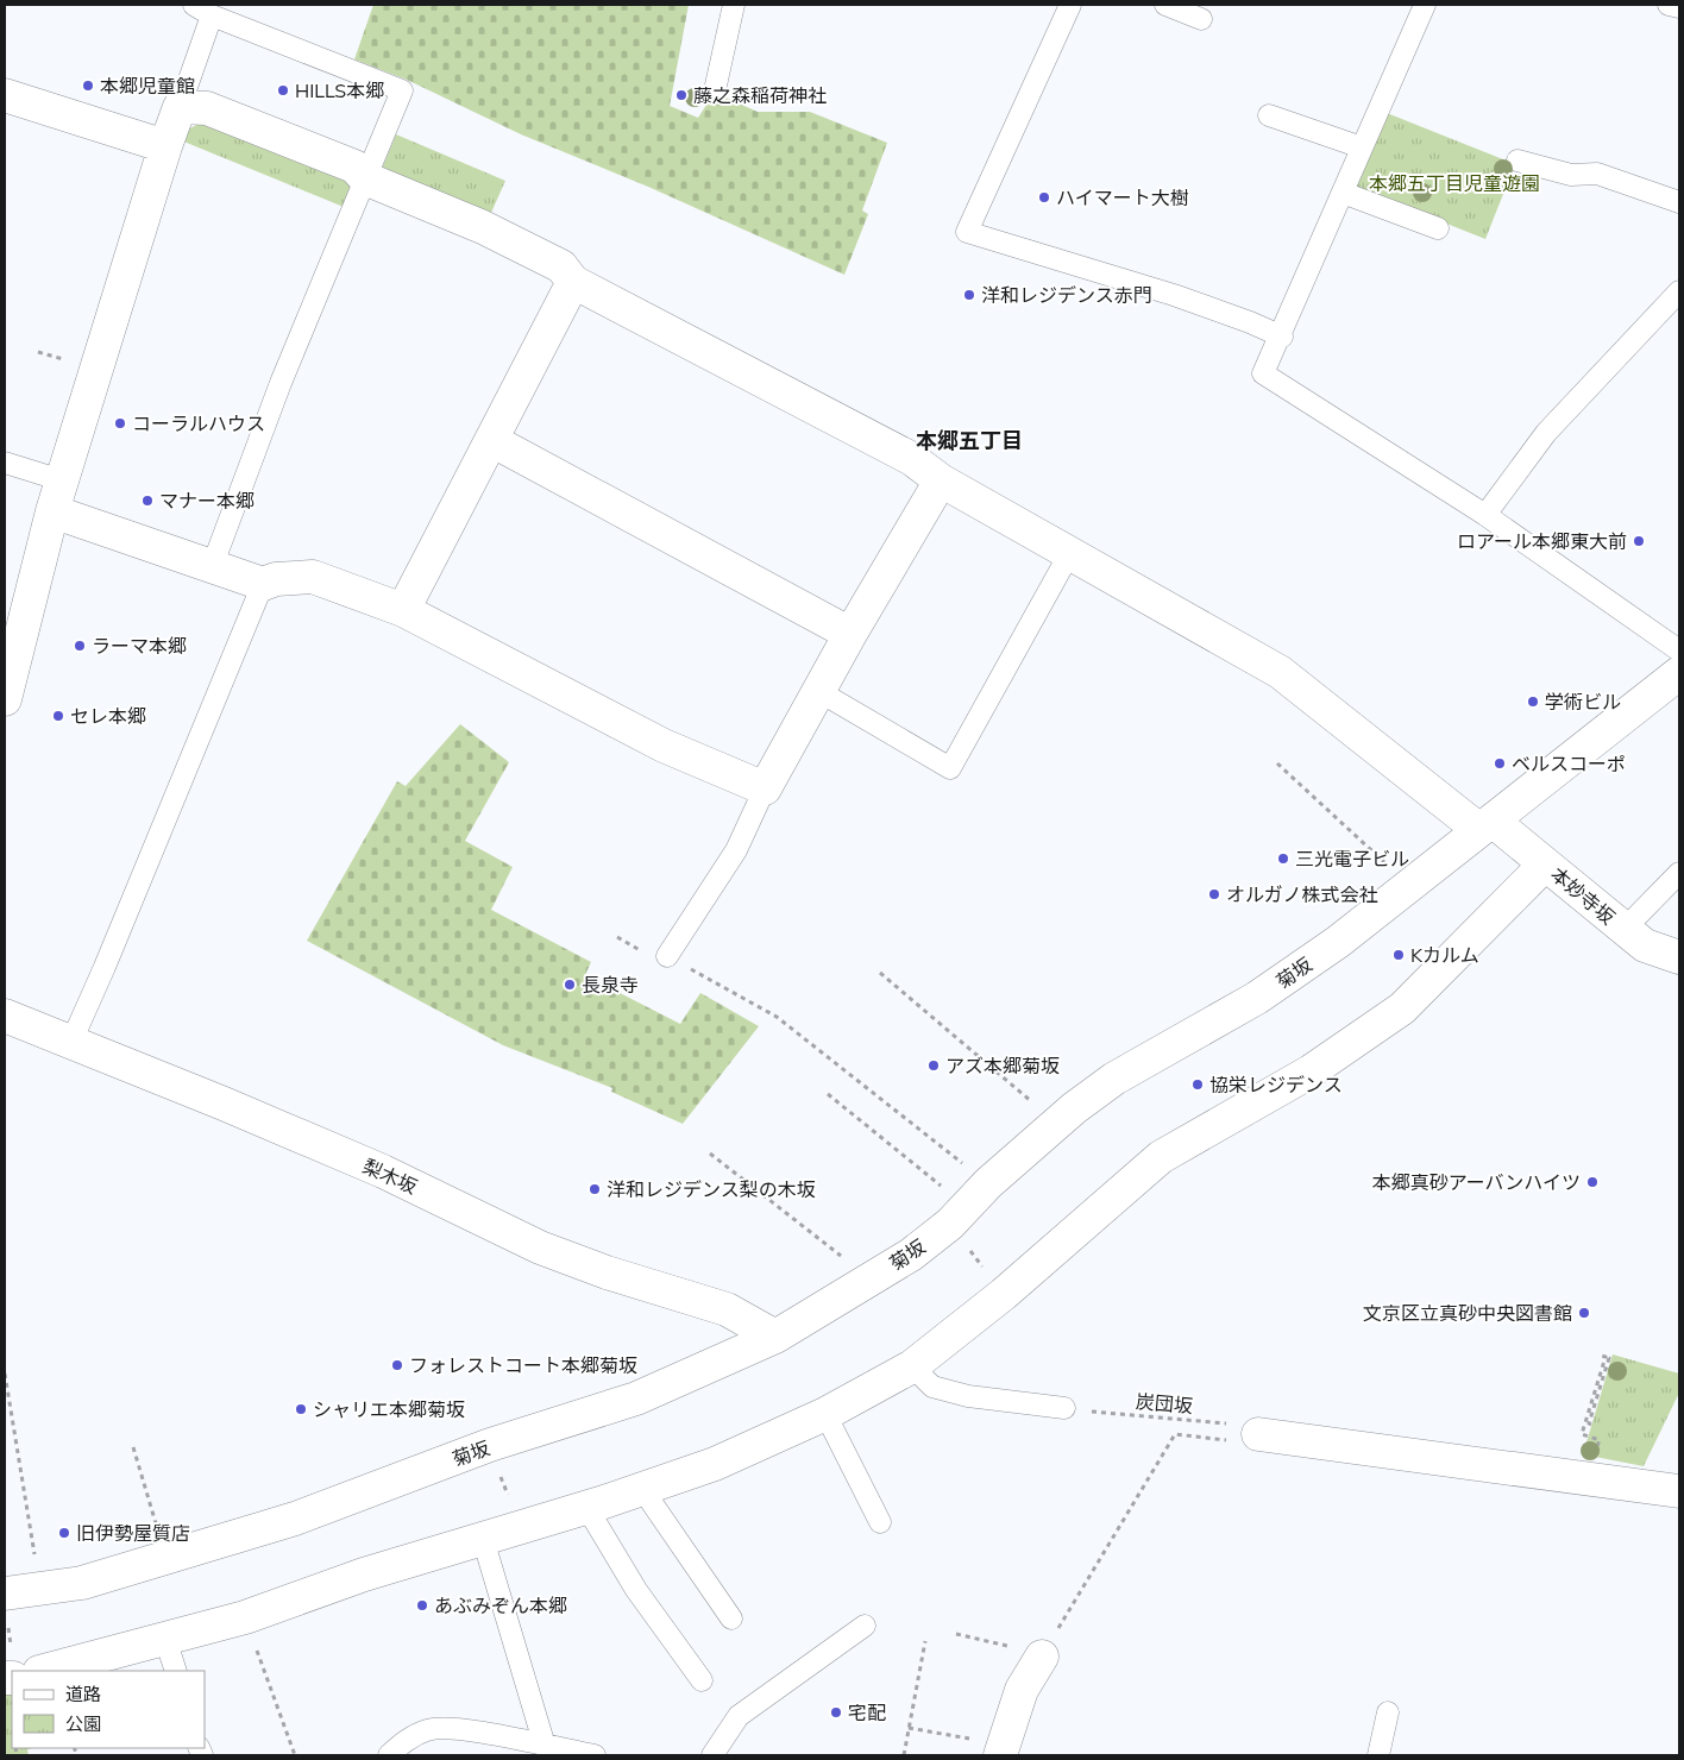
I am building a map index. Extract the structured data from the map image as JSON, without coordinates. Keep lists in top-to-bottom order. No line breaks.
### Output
{"streets":{"street":["本妙寺坂","菊坂","梨木坂"],"path":["炭団坂"]},"crossings":[["本妙寺坂","菊坂"],["菊坂","梨木坂"]],"districts":["本郷五丁目"],"parks":["本郷五丁目児童遊園"],"places":["本郷児童館","HILLS本郷","藤之森稲荷神社","ハイマート大樹","洋和レジデンス赤門","コーラルハウス","マナー本郷","ロアール本郷東大前","ラーマ本郷","学術ビル","セレ本郷","ベルスコーポ","三光電子ビル","オルガノ株式会社","Kカルム","長泉寺","アズ本郷菊坂","協栄レジデンス","本郷真砂アーバンハイツ","洋和レジデンス梨の木坂","文京区立真砂中央図書館","フォレストコート本郷菊坂","シャリエ本郷菊坂","旧伊勢屋質店","あぶみぞん本郷","宅配"],"legend":["道路","公園"]}
